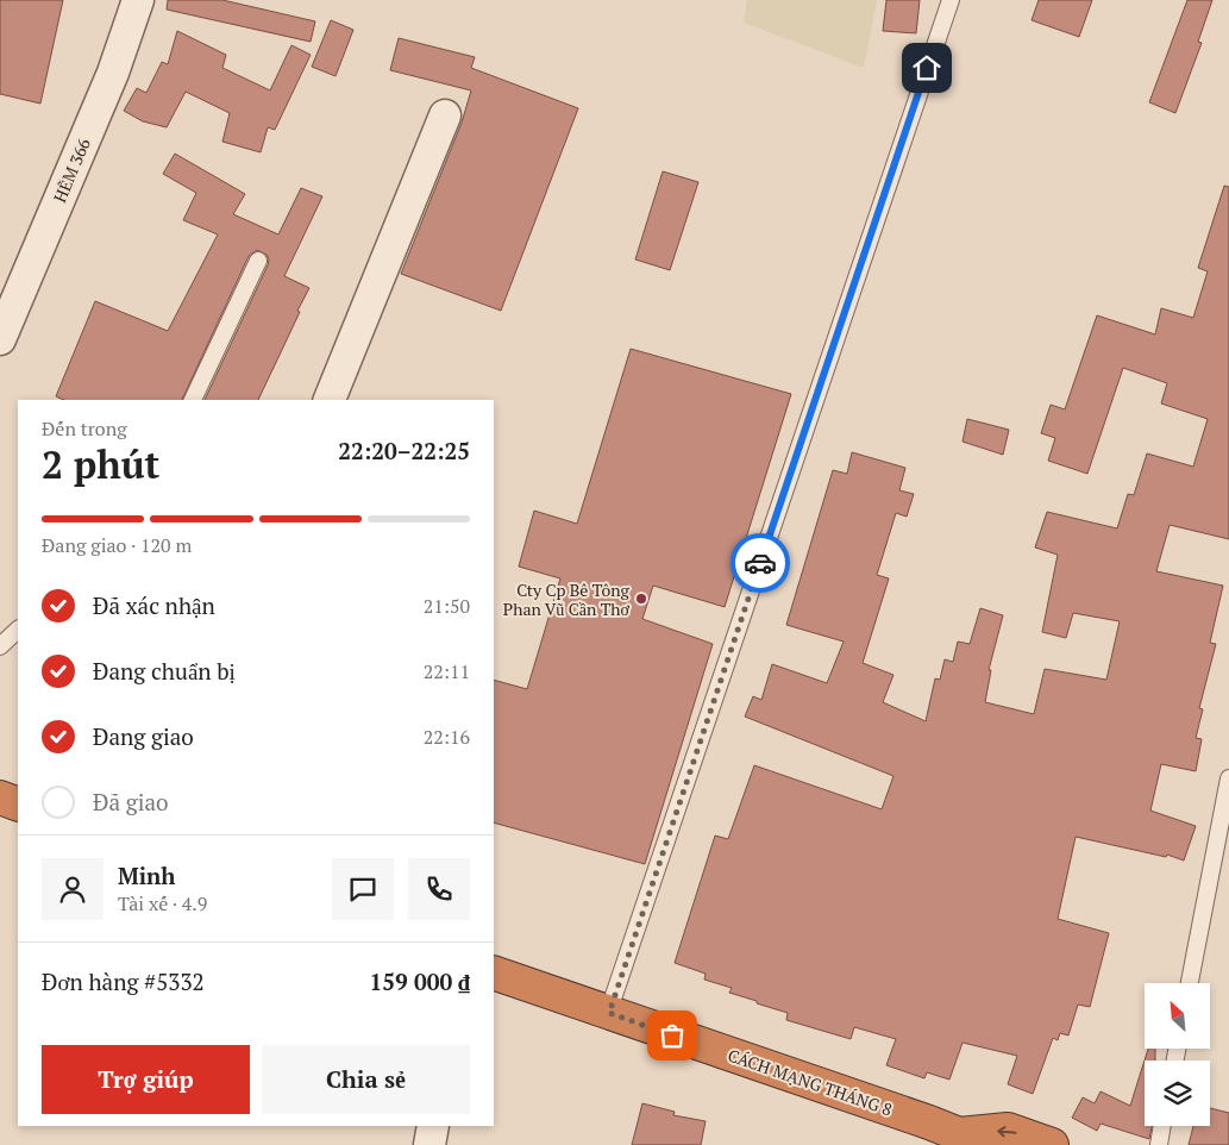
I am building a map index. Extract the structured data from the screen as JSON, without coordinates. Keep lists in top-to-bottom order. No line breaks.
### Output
{"streets":{"highway":["CÁCH MẠNG THÁNG 8"],"street":["HẼM 366"]},"places":["Cty Cp Bê Tông Phan Vũ Cần Thơ"],"north":"top left","page":{"heading":["2 phút","Đến trong","22:20–22:25"],"panel":["Minh","Tài xế · 4.9","Đơn hàng #5332","159 000 ₫"],"bar":"Đang giao · 120 m","list":[["Đã xác nhận","21:50"],["Đang chuẩn bị","22:11"],["Đang giao","22:16"],"Đã giao"],"buttons":["Trợ giúp","Chia sẻ"]}}
